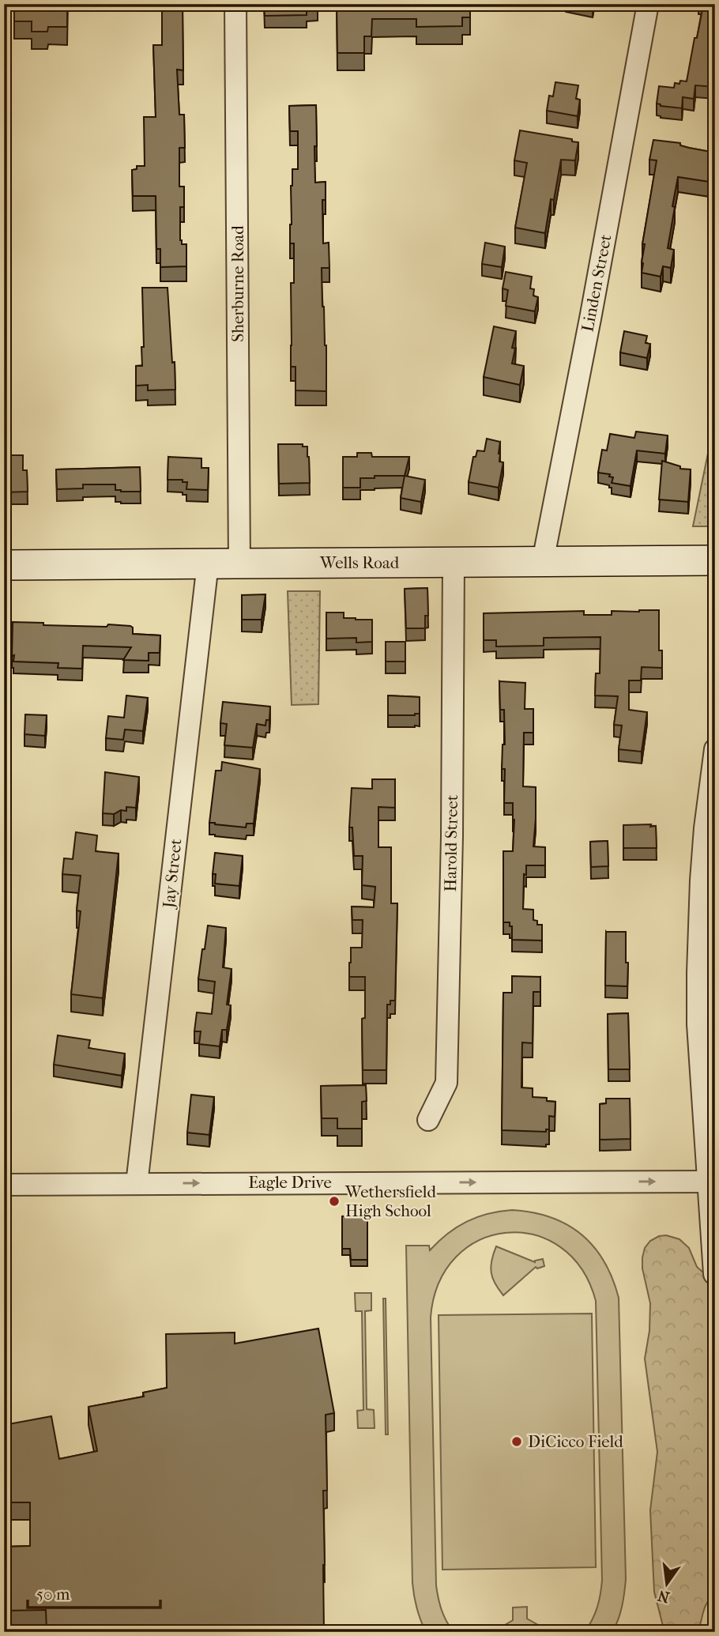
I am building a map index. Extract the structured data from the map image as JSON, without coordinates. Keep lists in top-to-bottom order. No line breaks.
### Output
{"streets":{"main road":["Wells Road"],"street":["Linden Street","Sherburne Road","Harold Street","Jay Street","Eagle Drive"]},"crossings":[["Linden Street","Wells Road"],["Sherburne Road","Wells Road"],["Wells Road","Harold Street"],["Wells Road","Jay Street"],["Jay Street","Eagle Drive"]],"one_way":["Eagle Drive"],"places":["Wethersfield High School","DiCicco Field"],"scale_bar":"50 m","north":"bottom"}
